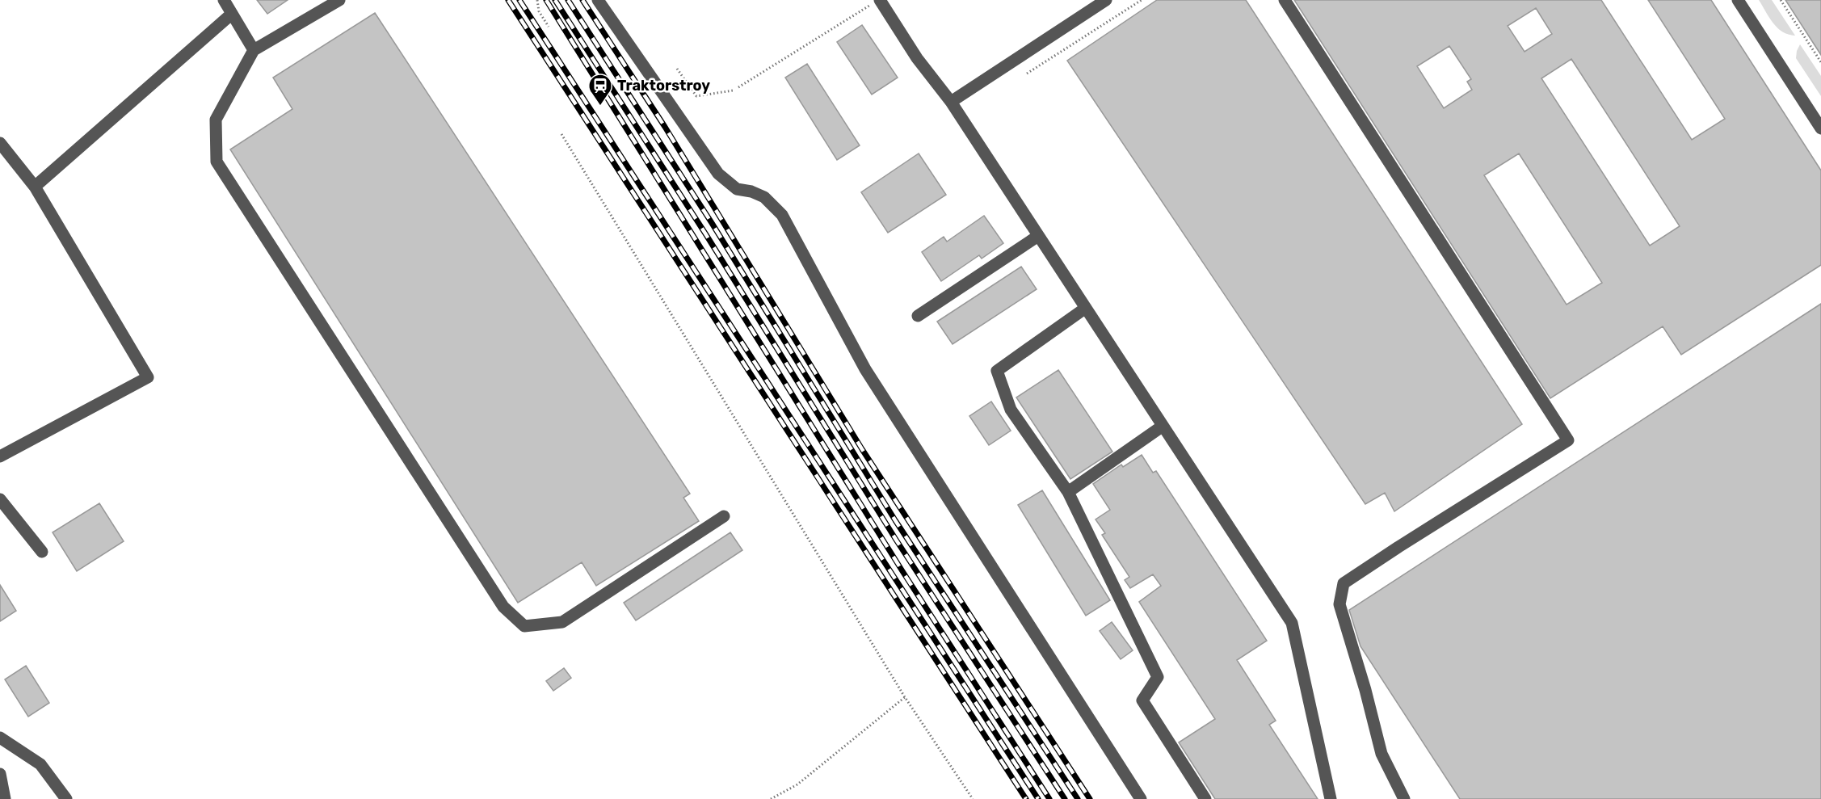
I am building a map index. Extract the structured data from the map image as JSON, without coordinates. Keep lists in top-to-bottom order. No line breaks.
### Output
{"places":{"station":["Traktorstroy"]}}
